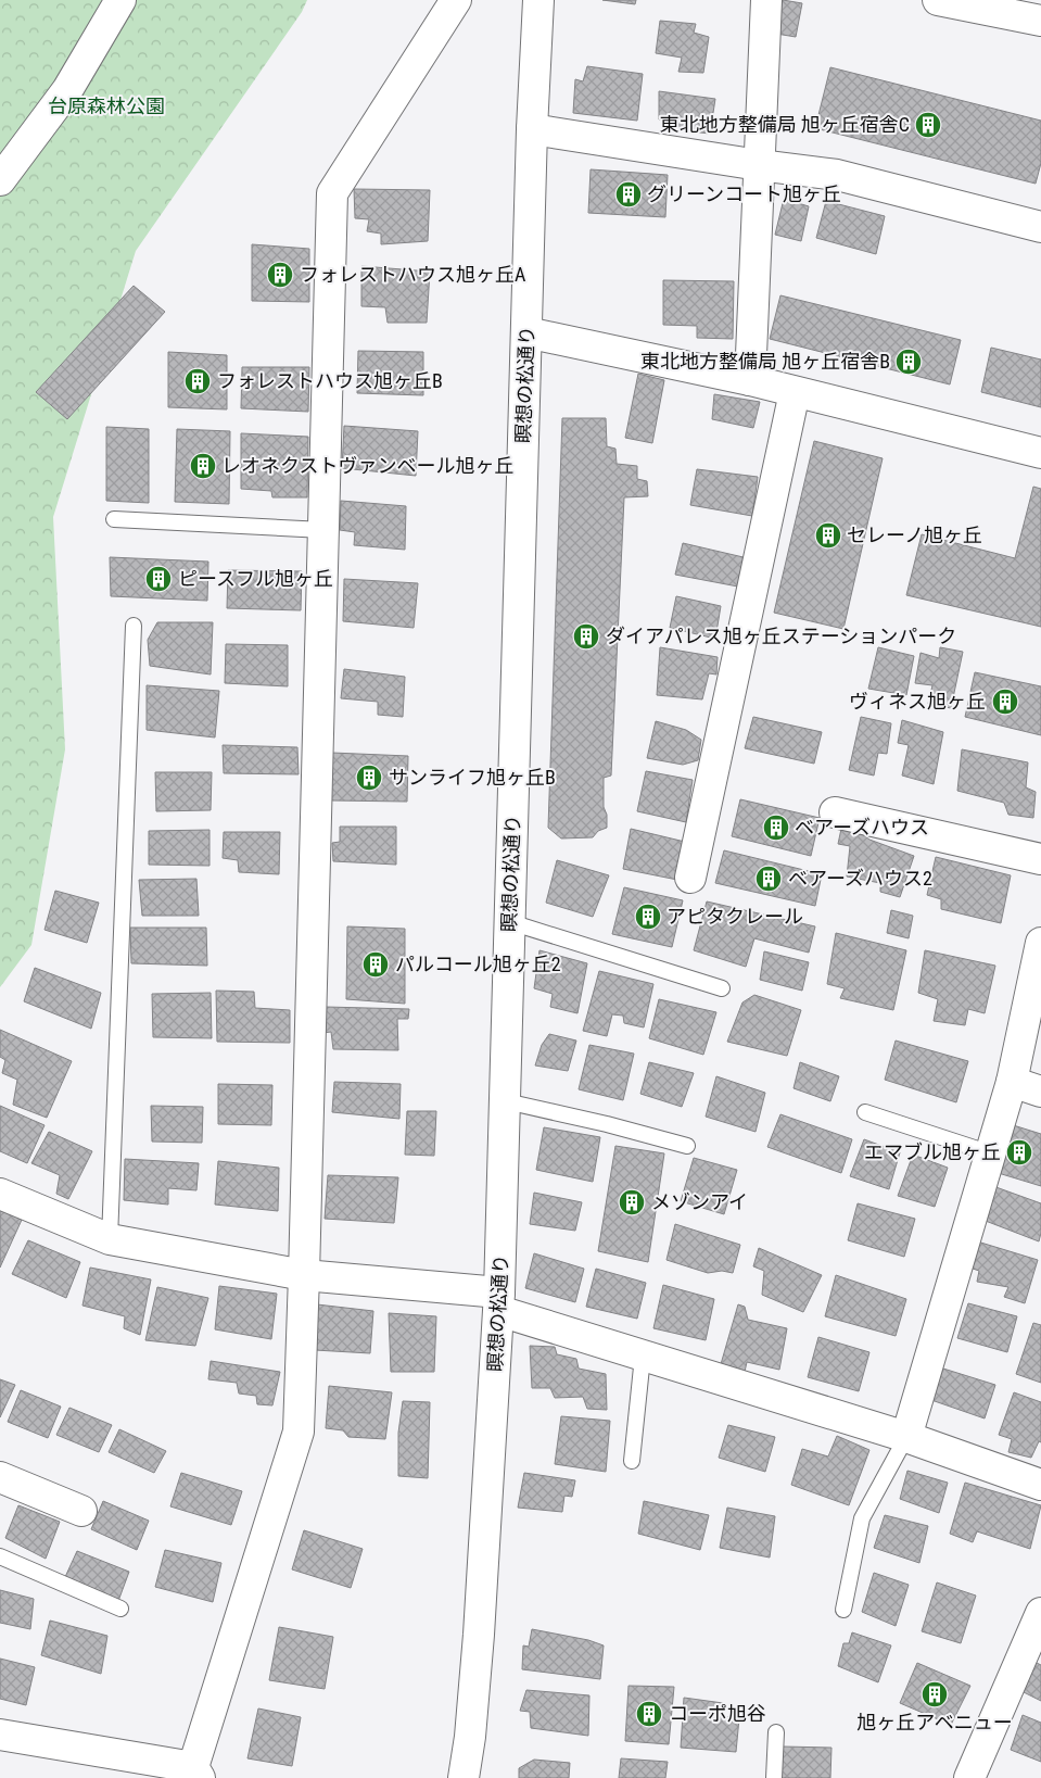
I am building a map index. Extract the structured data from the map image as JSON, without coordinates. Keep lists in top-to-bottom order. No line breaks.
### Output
{"streets":{"street":["瞑想の松通り"]},"parks":["台原森林公園"],"places":{"building":["東北地方整備局 旭ヶ丘宿舎C","グリーンコート旭ヶ丘","フォレストハウス旭ヶ丘A","東北地方整備局 旭ヶ丘宿舎B","フォレストハウス旭ヶ丘B","レオネクストヴァンベール旭ヶ丘","セレーノ旭ヶ丘","ピースフル旭ヶ丘","ダイアパレス旭ヶ丘ステーションパーク","ヴィネス旭ヶ丘","サンライフ旭ヶ丘B","ベアーズハウス","ベアーズハウス2","アピタクレール","パルコール旭ヶ丘2","エマブル旭ヶ丘","メゾンアイ","旭ヶ丘アベニュー","コーポ旭谷"]}}
